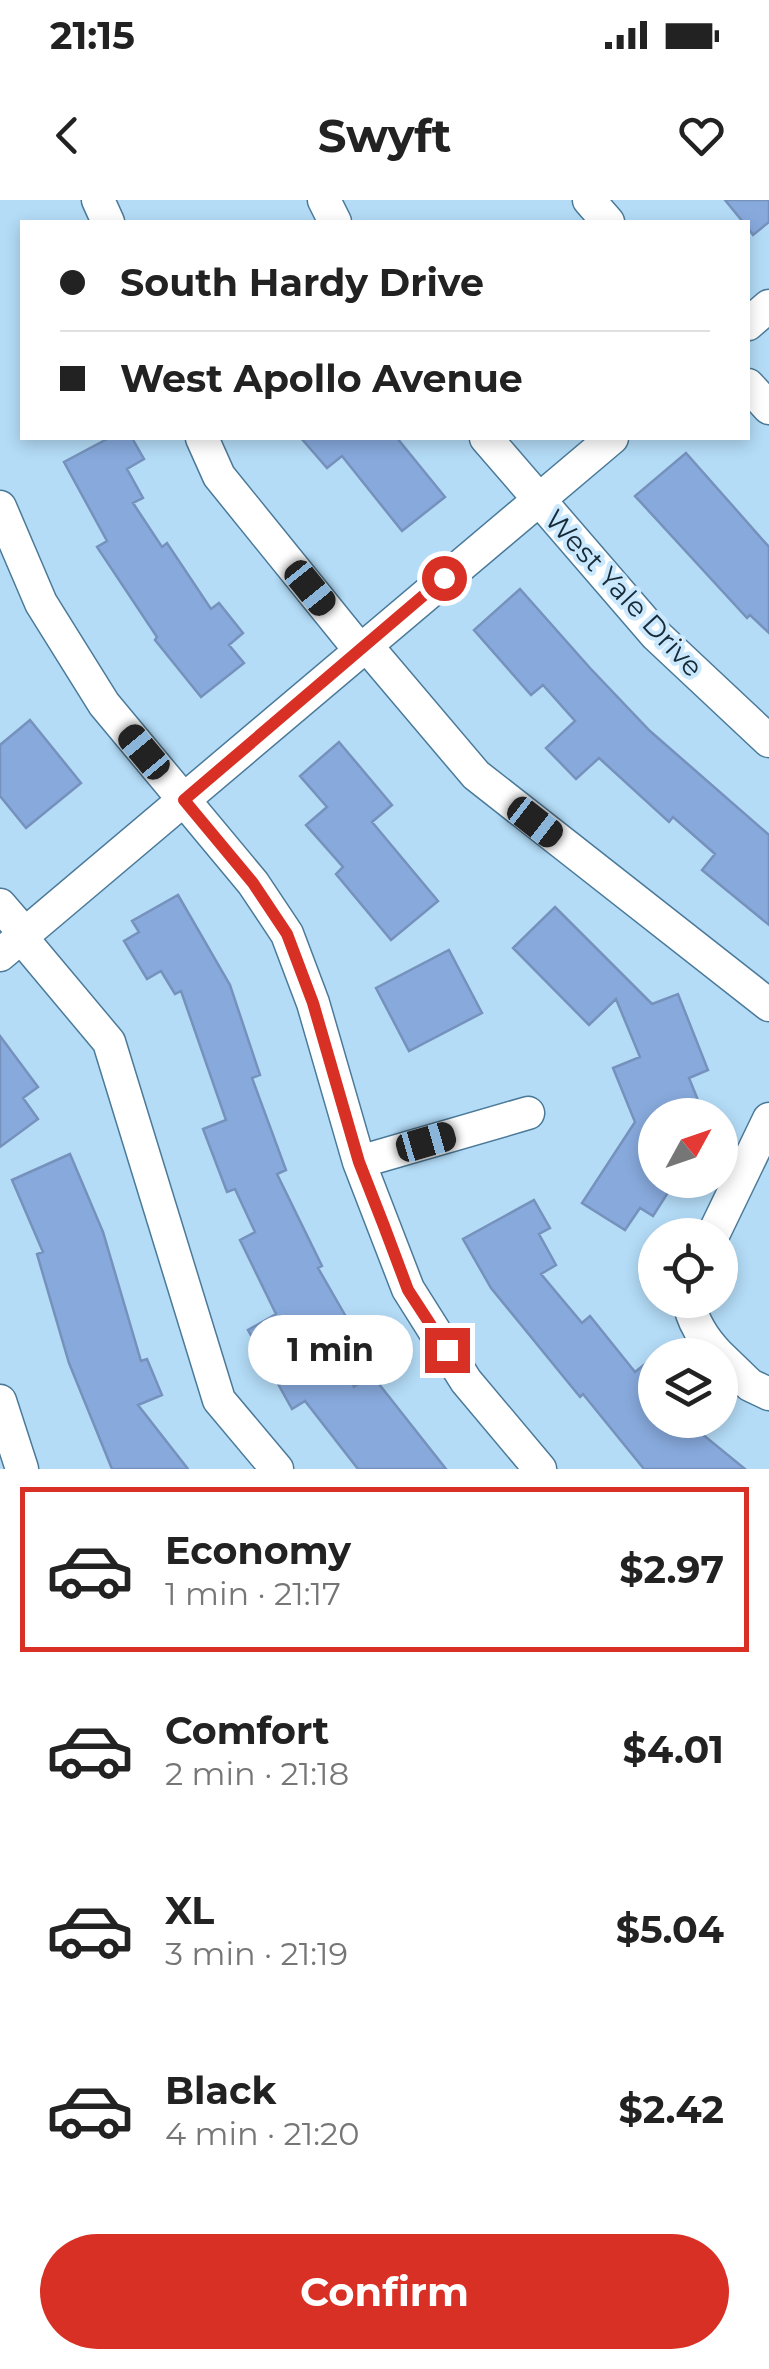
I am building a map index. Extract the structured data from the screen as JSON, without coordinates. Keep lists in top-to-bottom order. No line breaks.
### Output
{"streets":{"street":["West Yale Drive"]},"north":"top right","page":{"status":"21:15","header":"Swyft","banner":["South Hardy Drive","West Apollo Avenue"],"bubble":"1 min","list":[{"name":"Economy","note":"1 min · 21:17","value":"$2.97"},{"name":"Comfort","note":"2 min · 21:18","value":"$4.01"},{"name":"XL","note":"3 min · 21:19","value":"$5.04"},{"name":"Black","note":"4 min · 21:20","value":"$2.42"}],"buttons":"Confirm"}}
